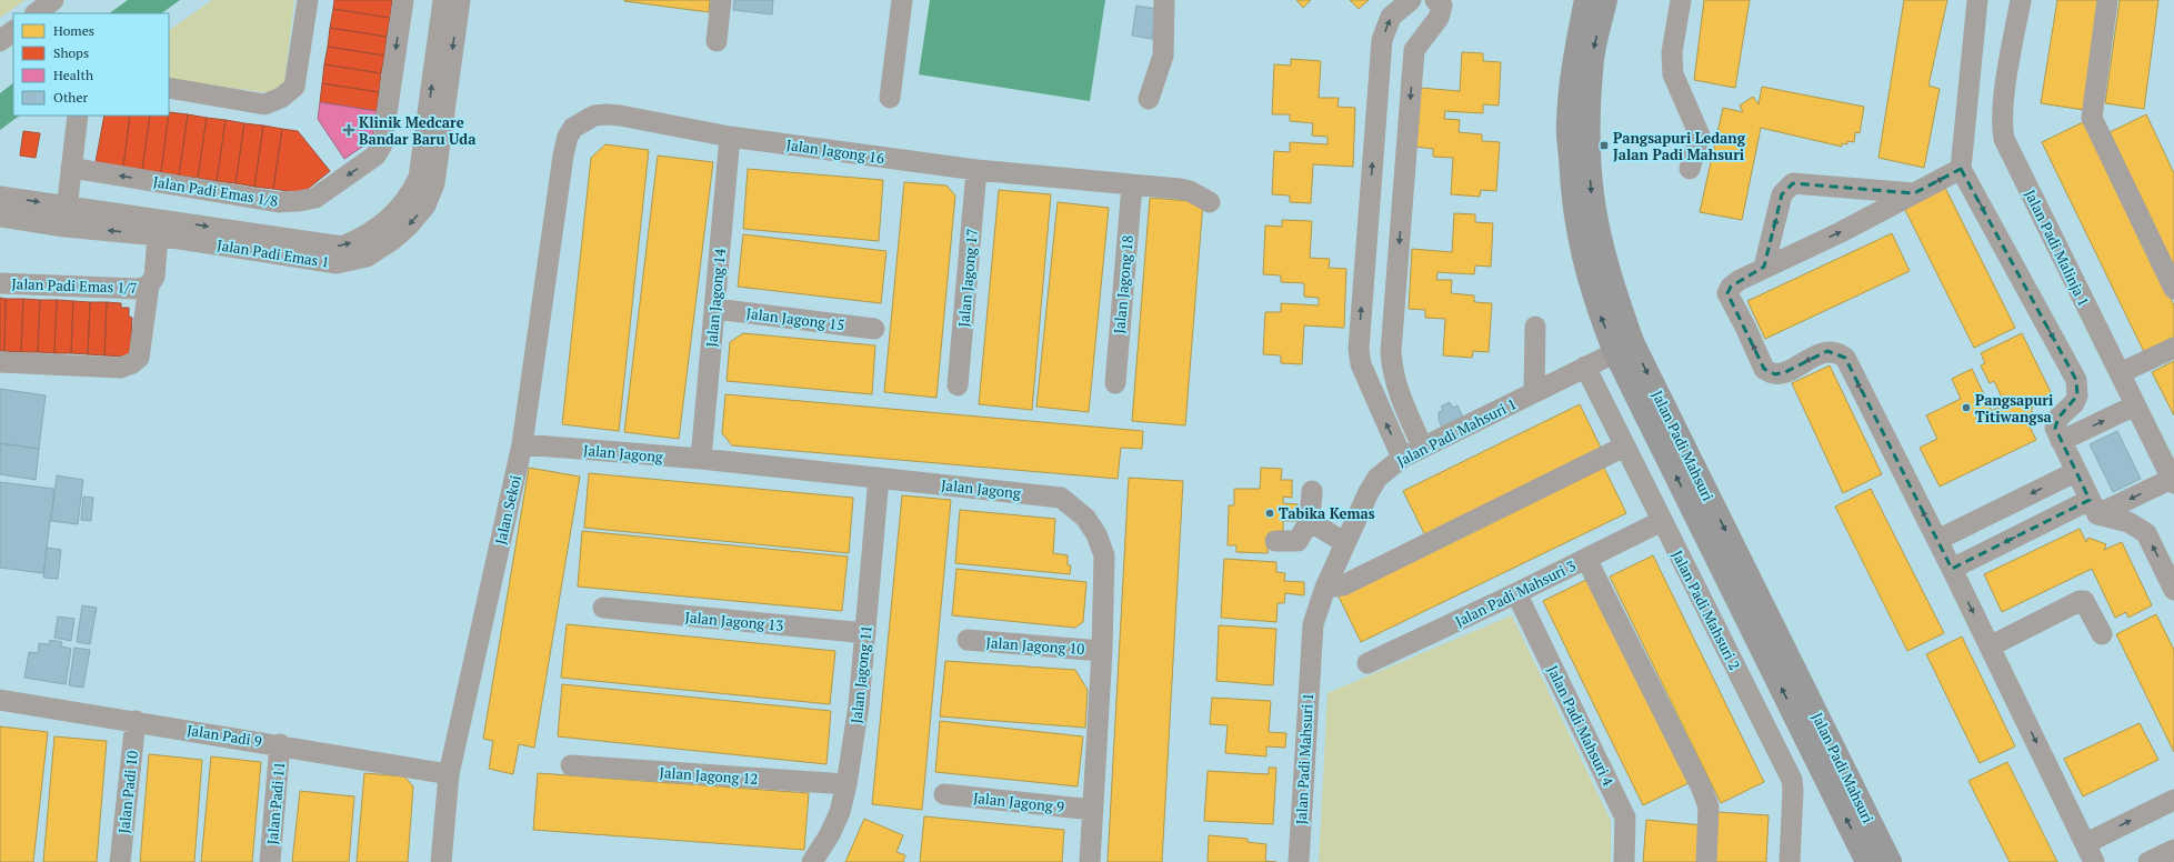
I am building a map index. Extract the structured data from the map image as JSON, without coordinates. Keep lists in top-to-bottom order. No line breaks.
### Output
{"streets":{"main road":["Jalan Padi Mahsuri"],"street":["Jalan Jagong 16","Jalan Padi Emas 1/8","Jalan Padi Malinja 1","Jalan Padi Emas 1","Jalan Jagong 17","Jalan Jagong 18","Jalan Padi Emas 1/7","Jalan Jagong 14","Jalan Jagong 15","Jalan Padi Mahsuri 1","Jalan Jagong","Jalan Sekoi","Jalan Padi Mahsuri 3","Jalan Padi Mahsuri 2","Jalan Jagong 13","Jalan Jagong 10","Jalan Jagong 11","Jalan Padi Mahsuri 4","Jalan Padi 9","Jalan Jagong 12","Jalan Padi 10","Jalan Jagong 9","Jalan Padi 11"]},"crossings":[["Jalan Jagong 16","Jalan Jagong 17"],["Jalan Jagong 16","Jalan Jagong 18"],["Jalan Jagong 16","Jalan Jagong 14"],["Jalan Jagong 16","Jalan Sekoi"],["Jalan Jagong 14","Jalan Jagong 15"],["Jalan Jagong 14","Jalan Jagong"],["Jalan Padi Mahsuri 1","Jalan Padi Mahsuri"],["Jalan Padi Mahsuri 1","Jalan Padi Mahsuri 2"],["Jalan Jagong","Jalan Sekoi"],["Jalan Jagong","Jalan Jagong 10"],["Jalan Jagong","Jalan Jagong 11"],["Jalan Jagong","Jalan Jagong 9"],["Jalan Sekoi","Jalan Padi 9"],["Jalan Padi Mahsuri 3","Jalan Padi Mahsuri 2"],["Jalan Padi Mahsuri 3","Jalan Padi Mahsuri 4"],["Jalan Jagong 13","Jalan Jagong 11"],["Jalan Jagong 11","Jalan Jagong 12"],["Jalan Padi 9","Jalan Padi 10"],["Jalan Padi 9","Jalan Padi 11"]],"places":{"health":["Klinik Medcare Bandar Baru Uda"],"transit":["Pangsapuri Ledang Jalan Padi Mahsuri"],"other":["Pangsapuri Titiwangsa","Tabika Kemas"]},"legend":["Homes","Shops","Health","Other"]}
